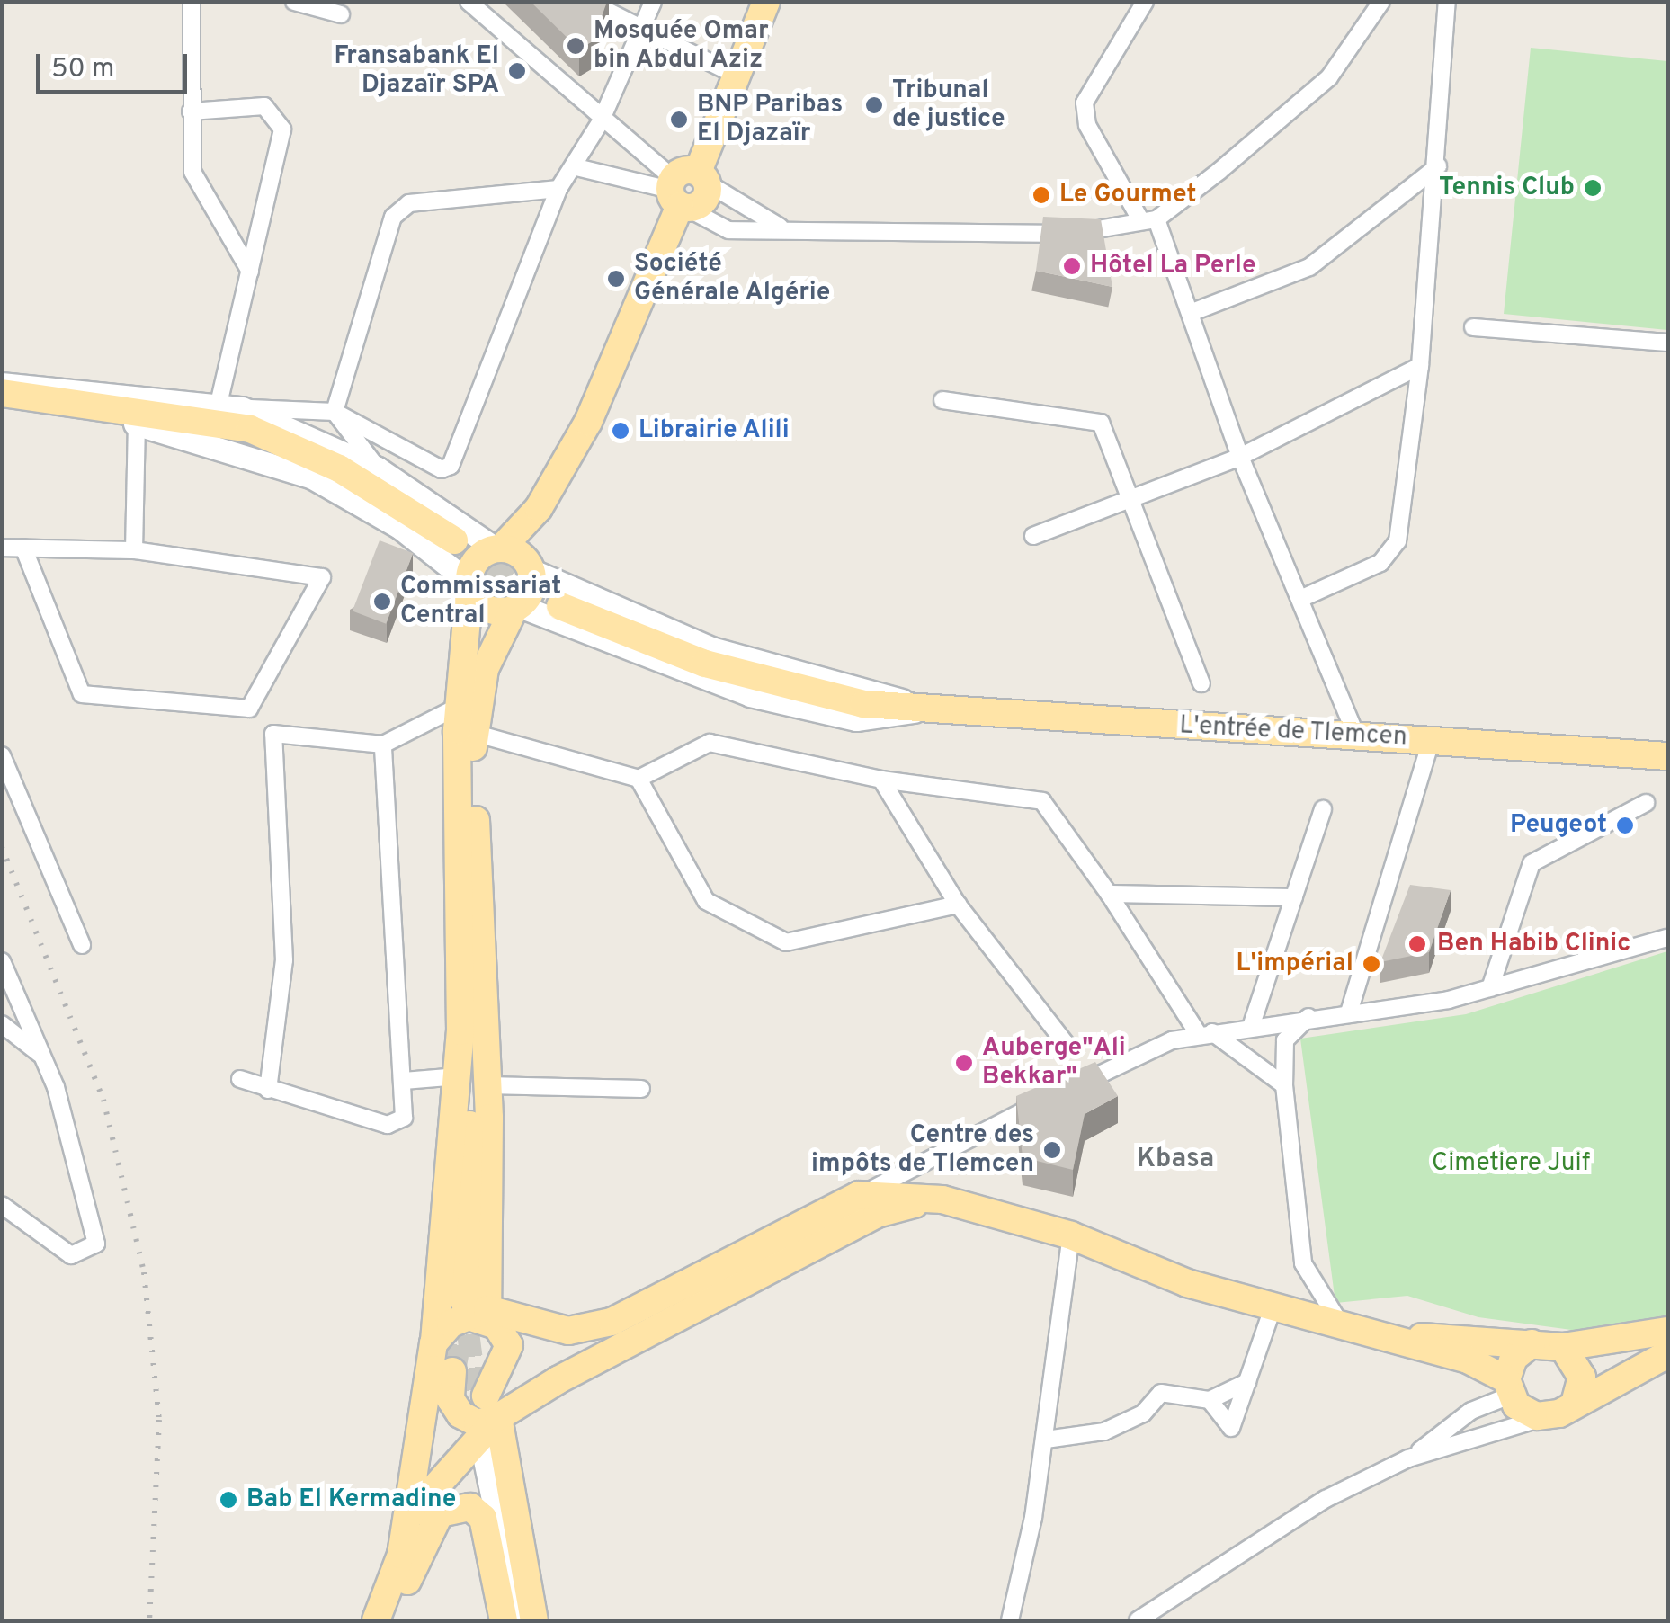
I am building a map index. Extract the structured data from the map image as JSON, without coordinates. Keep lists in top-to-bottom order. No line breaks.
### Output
{"streets":{"main road":["L'entrée de Tlemcen"]},"districts":["Kbasa"],"parks":["Cimetiere Juif"],"places":["Mosquée Omar bin Abdul Aziz","Fransabank El Djazaïr SPA","Tribunal de justice","BNP Paribas El Djazaïr","Tennis Club","Le Gourmet","Hôtel La Perle","Société Générale Algérie","Librairie Alili","Commissariat Central","Peugeot","Ben Habib Clinic","L'impérial","Auberge\"Ali Bekkar\"","Centre des impôts de Tlemcen","Bab El Kermadine"],"scale_bar":"50 m"}
